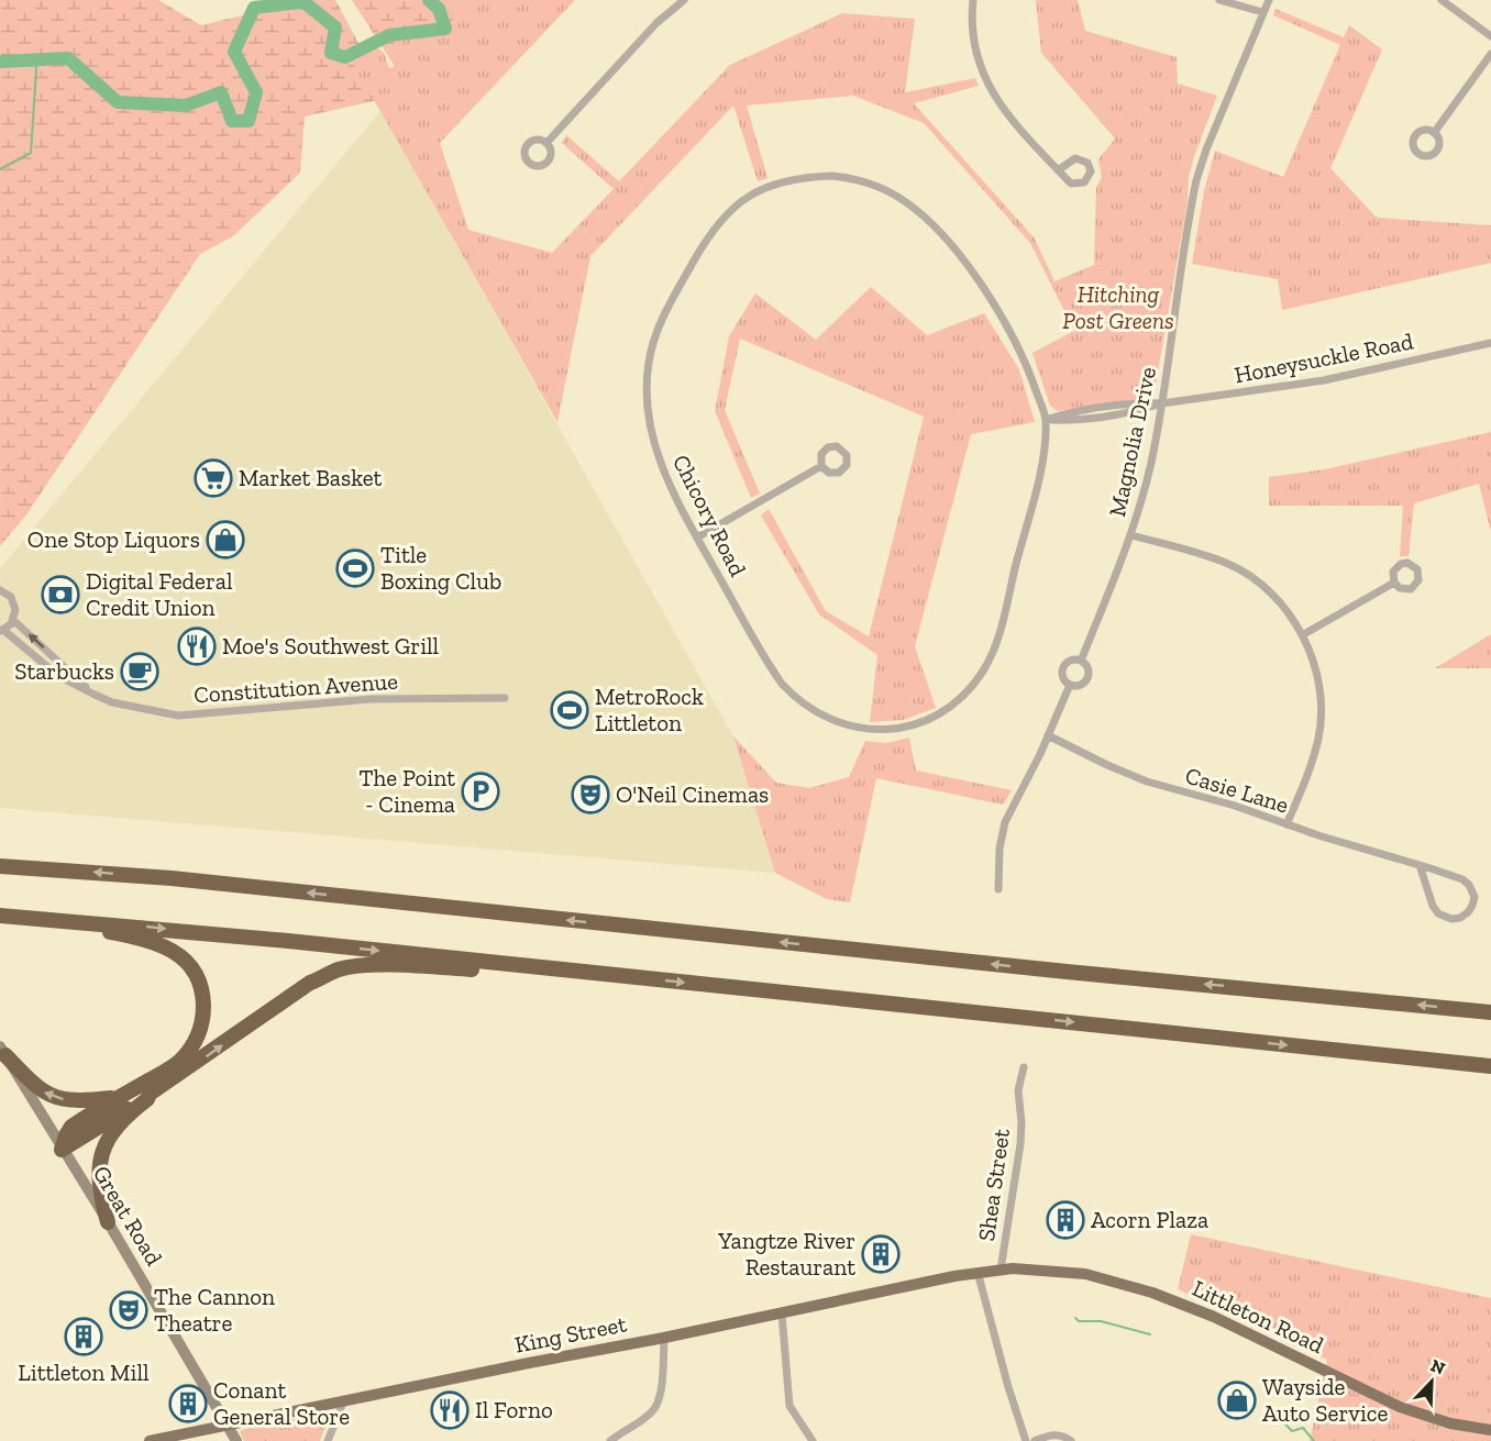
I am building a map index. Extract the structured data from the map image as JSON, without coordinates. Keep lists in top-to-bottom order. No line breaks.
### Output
{"streets":{"main road":["Great Road","Littleton Road","King Street"],"street":["Honeysuckle Road","Magnolia Drive","Chicory Road","Constitution Avenue","Casie Lane","Shea Street"]},"crossings":[["Honeysuckle Road","Magnolia Drive"],["Magnolia Drive","Casie Lane"],["Shea Street","Littleton Road"],["Shea Street","King Street"],["Great Road","King Street"],["Littleton Road","King Street"]],"parks":["Hitching Post Greens"],"places":{"supermarket":["Market Basket"],"shop":["One Stop Liquors","Wayside Auto Service"],"sports":["Title Boxing Club","MetroRock Littleton"],"bank":["Digital Federal Credit Union"],"restaurant":["Moe's Southwest Grill","Il Forno"],"cafe":["Starbucks"],"parking":["The Point - Cinema"],"theatre":["O'Neil Cinemas","The Cannon Theatre"],"building":["Acorn Plaza","Yangtze River Restaurant","Littleton Mill","Conant General Store"]},"north":"top right"}
